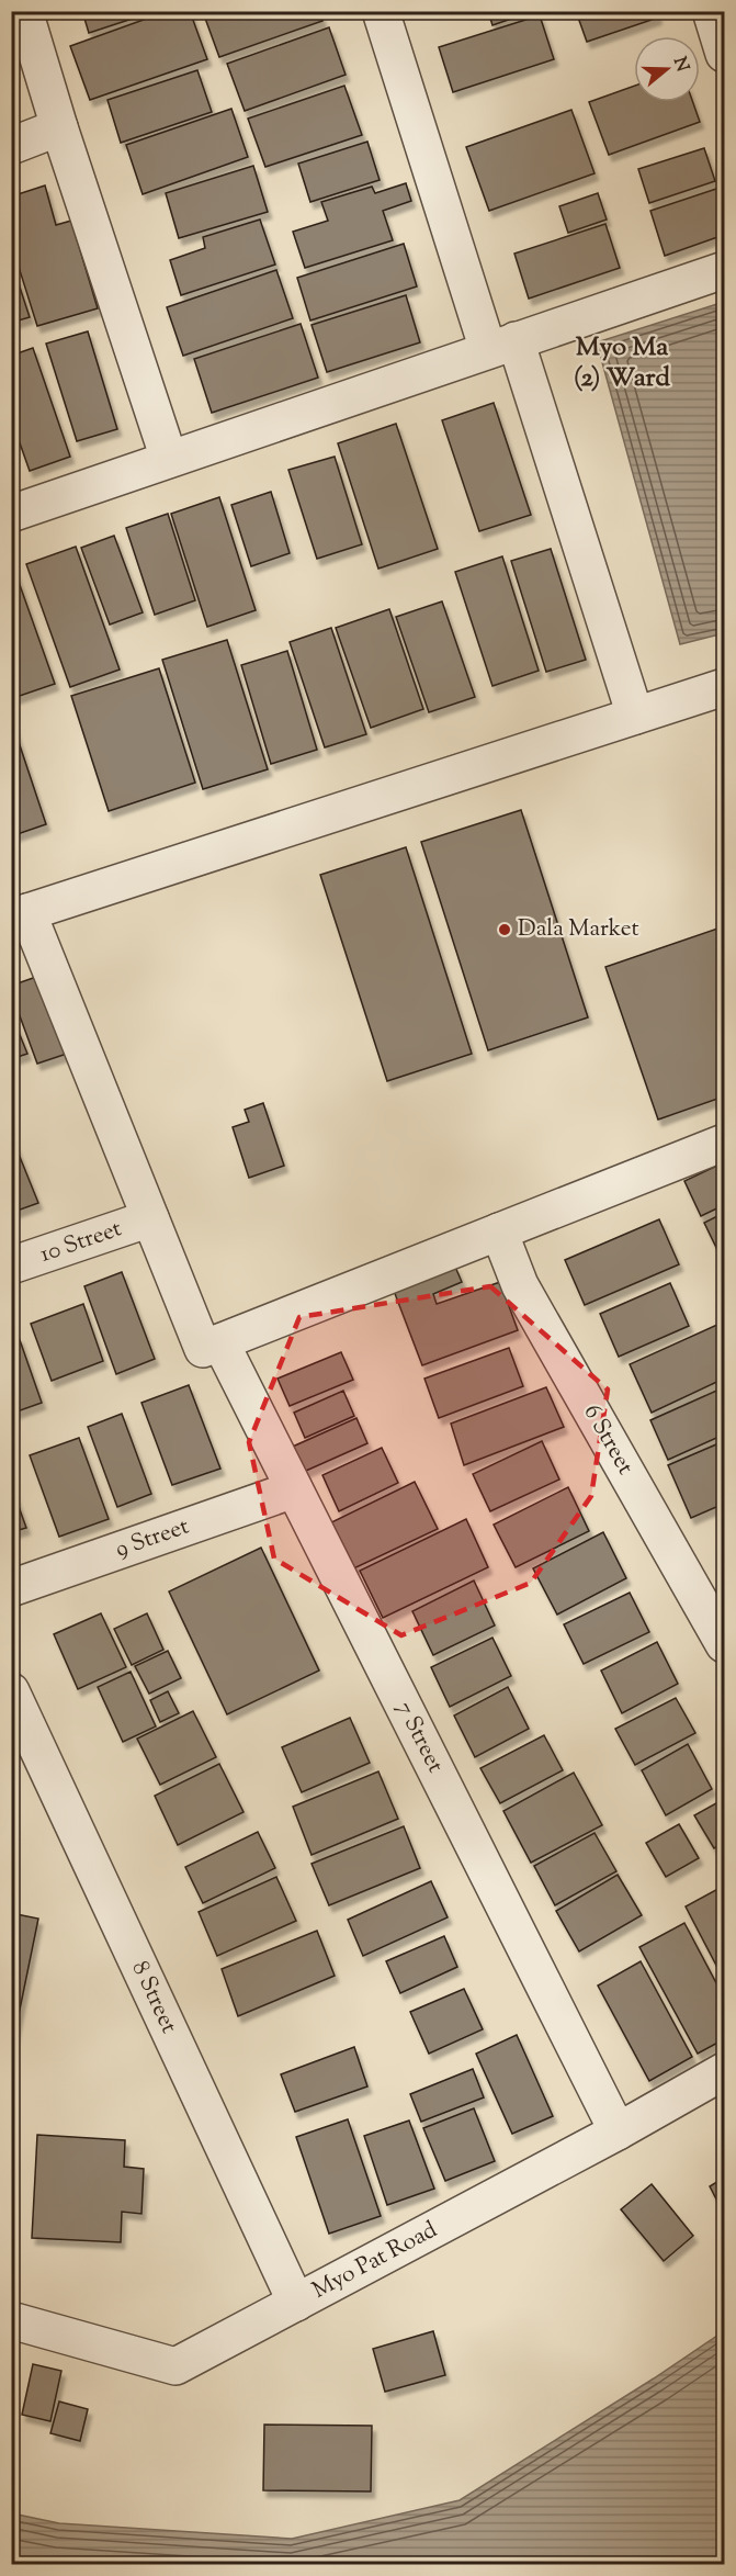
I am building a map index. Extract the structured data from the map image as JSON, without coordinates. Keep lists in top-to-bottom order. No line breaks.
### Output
{"streets":{"street":["10 Street","6 Street","9 Street","7 Street","8 Street","Myo Pat Road"]},"crossings":[["9 Street","7 Street"],["7 Street","Myo Pat Road"],["8 Street","Myo Pat Road"]],"districts":["Myo Ma (2) Ward"],"places":["Dala Market"],"north":"right"}
